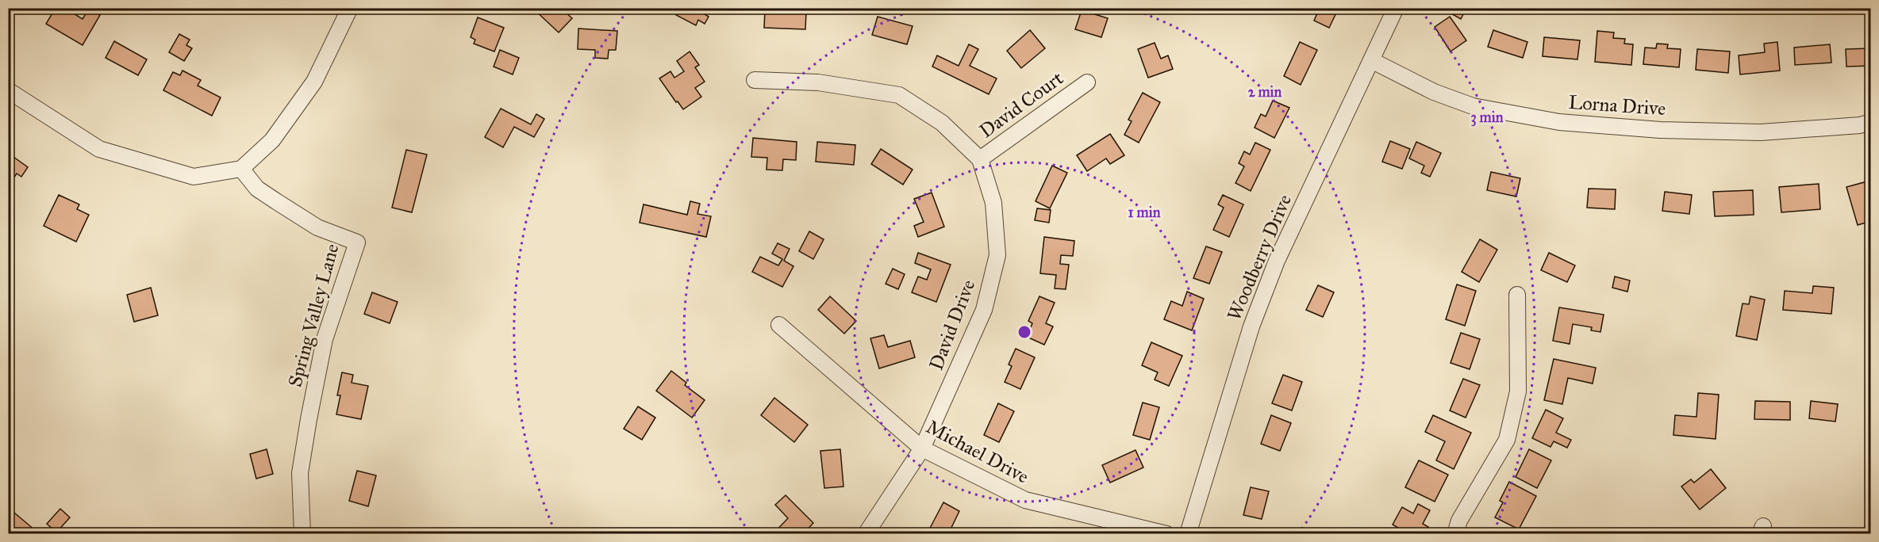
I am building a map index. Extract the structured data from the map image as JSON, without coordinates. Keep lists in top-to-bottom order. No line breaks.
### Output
{"streets":{"street":["David Court","Lorna Drive","Woodberry Drive","Spring Valley Lane","David Drive","Michael Drive"]},"crossings":[["David Court","David Drive"],["Lorna Drive","Woodberry Drive"],["David Drive","Michael Drive"]],"rings":["2 min","3 min","1 min"]}
